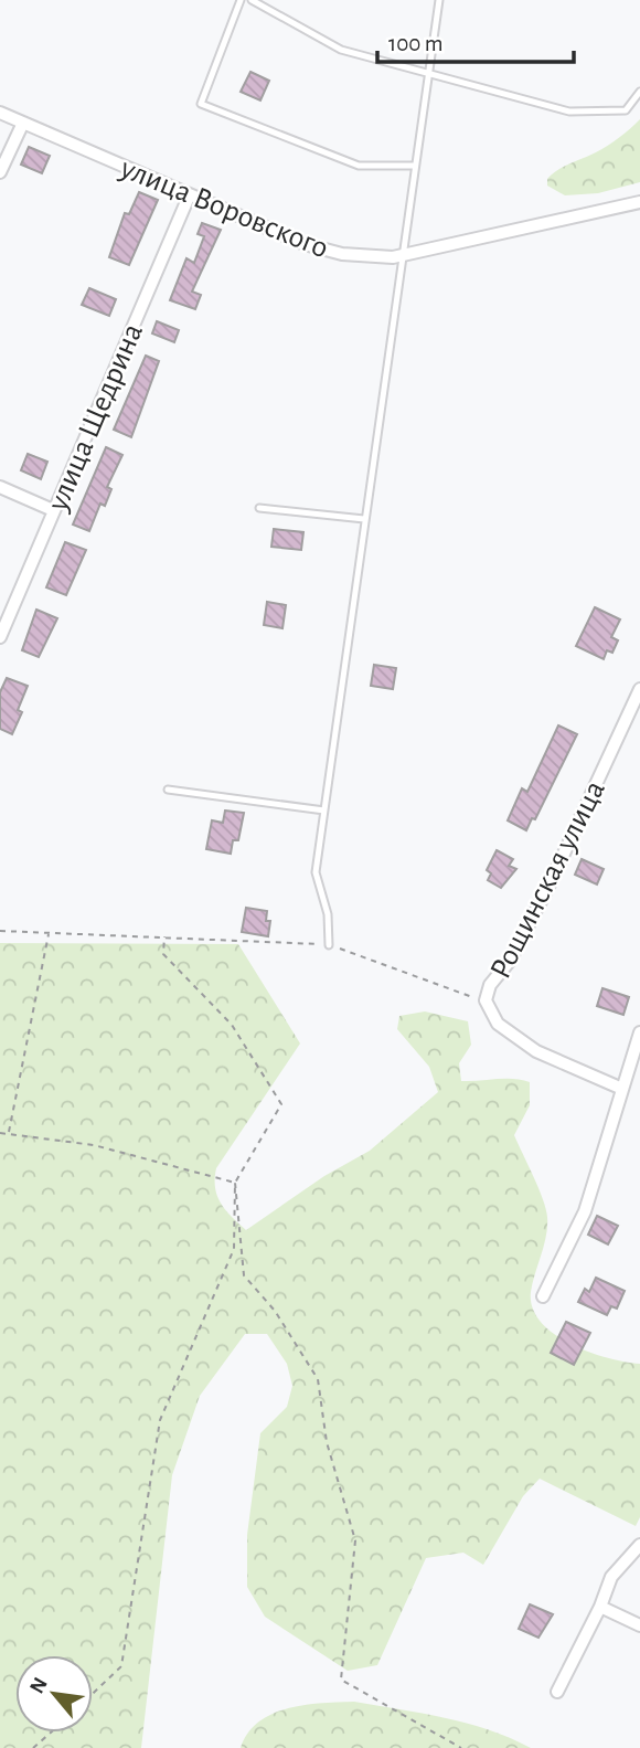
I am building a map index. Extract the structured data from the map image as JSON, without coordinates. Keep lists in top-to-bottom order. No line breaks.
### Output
{"streets":{"street":["улица Воровского","улица Щедрина","Рощинская улица"]},"crossings":[["улица Воровского","улица Щедрина"]],"scale_bar":"100 m","north":"top left"}
